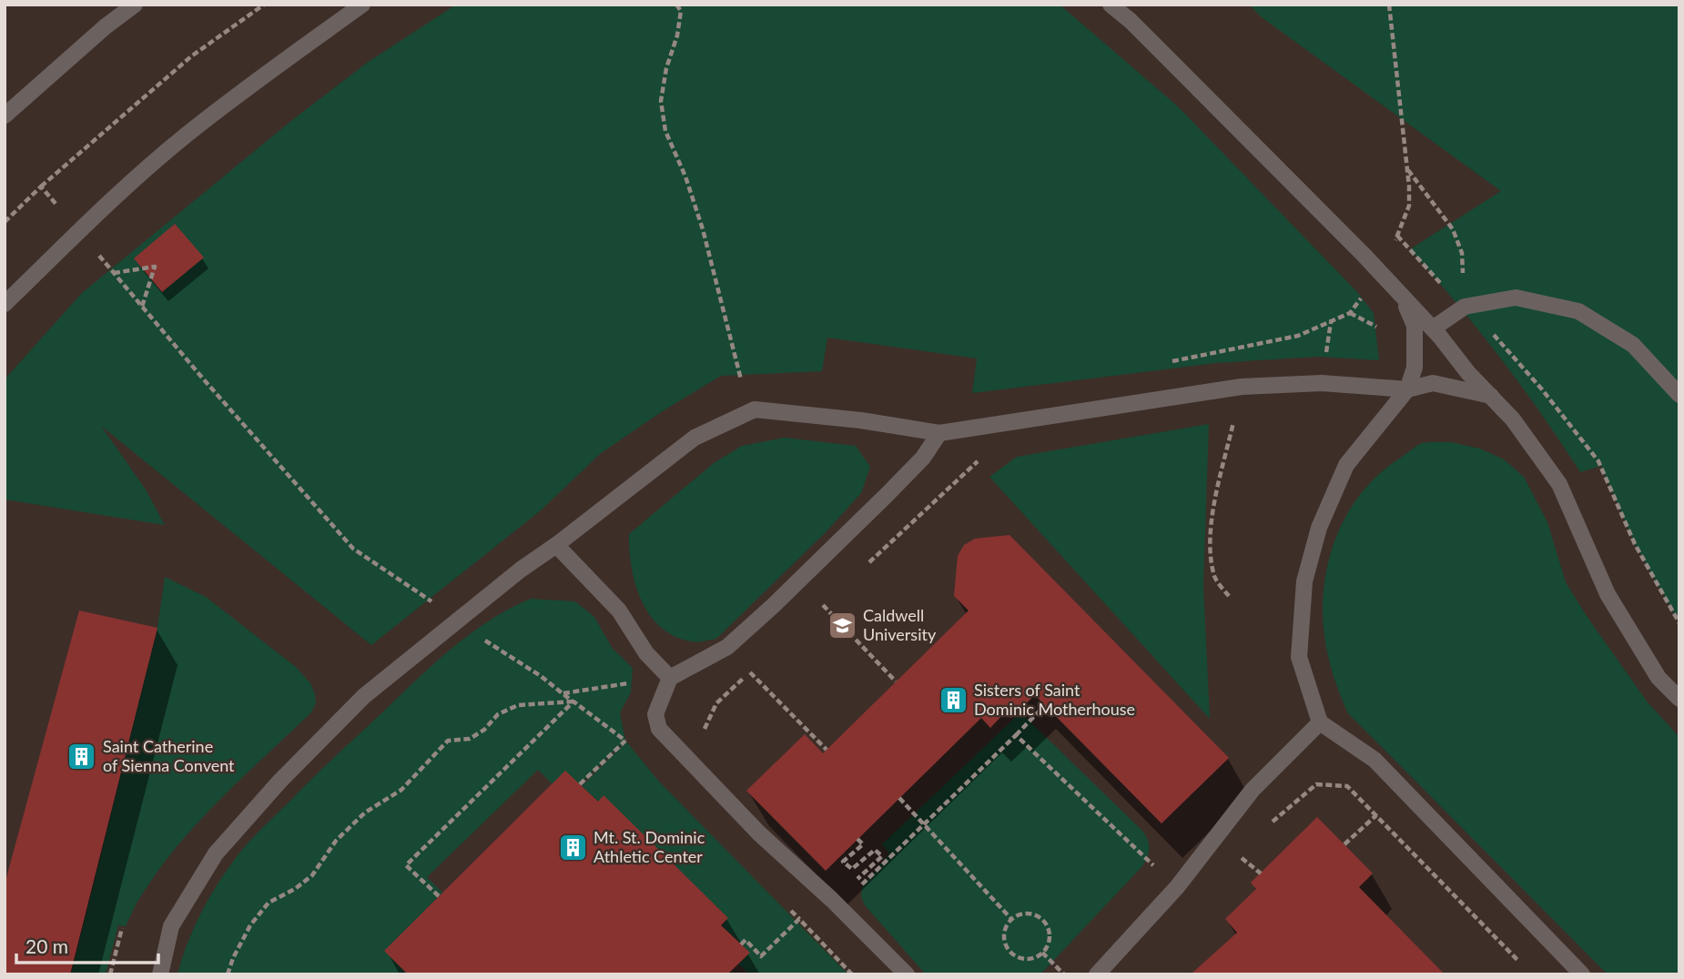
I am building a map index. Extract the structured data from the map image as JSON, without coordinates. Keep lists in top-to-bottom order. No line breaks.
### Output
{"places":{"school or university":["Caldwell University"],"building":["Sisters of Saint Dominic Motherhouse","Saint Catherine of Sienna Convent","Mt. St. Dominic Athletic Center"]},"scale_bar":"20 m"}
